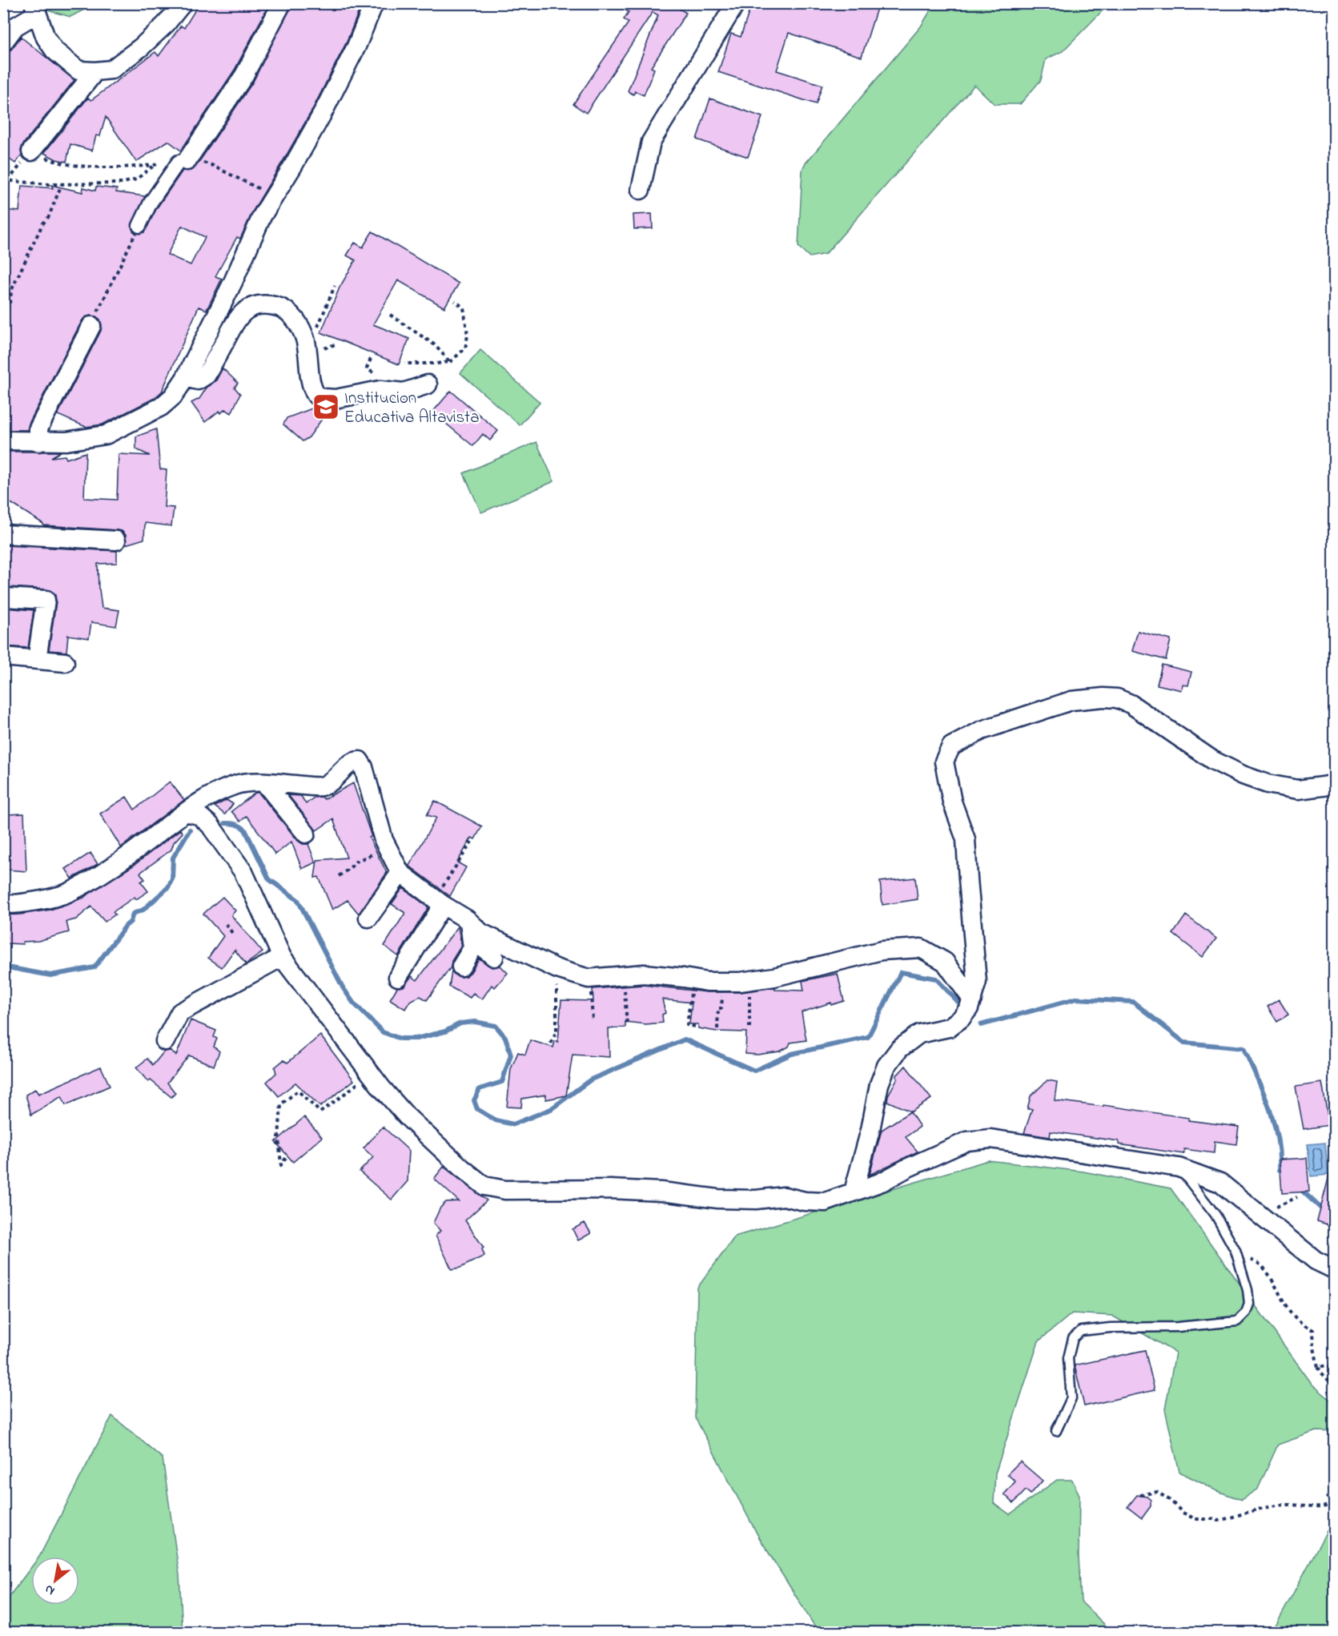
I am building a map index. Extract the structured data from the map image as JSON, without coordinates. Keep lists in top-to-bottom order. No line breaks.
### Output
{"places":{"school or university":["Institucion Educativa Altavista"]},"north":"bottom left"}
